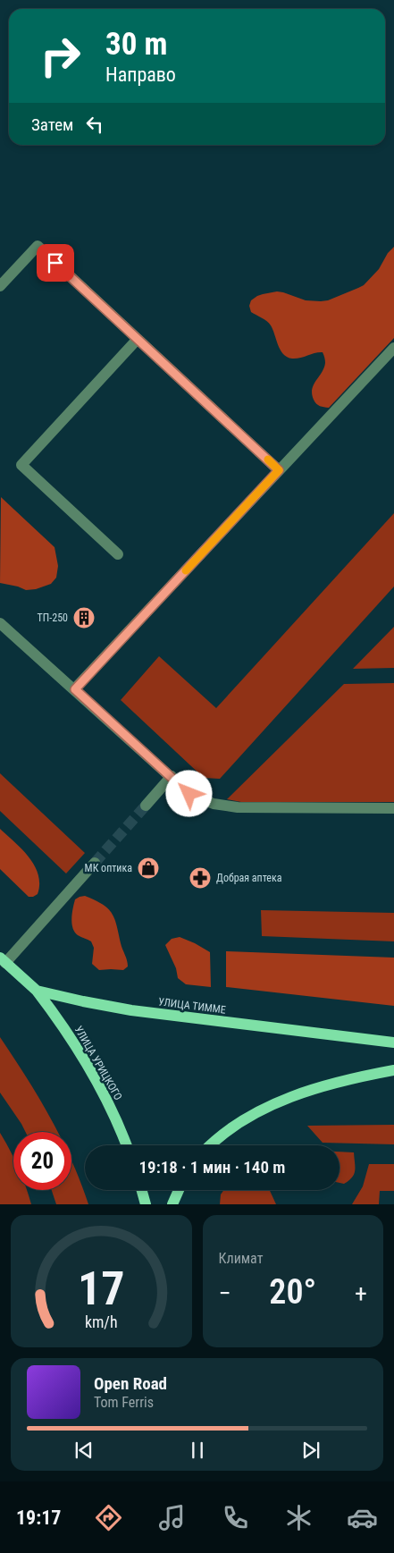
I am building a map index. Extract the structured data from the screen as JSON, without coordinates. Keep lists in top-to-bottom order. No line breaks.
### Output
{"streets":{"main road":["УЛИЦА ТИММЕ","УЛИЦА УРИЦКОГО"]},"crossings":[["УЛИЦА ТИММЕ","УЛИЦА УРИЦКОГО"]],"places":{"building":["ТП-250"],"shop":["МК оптика"],"pharmacy":["Добрая аптека"]},"page":{"turn":["30 m","Направо"],"then":"Затем","limit":"20","trip":"19:18 · 1 мин · 140 m","tile":"Климат","heat":["−","20°","+"],"song":["Open Road","Tom Ferris"],"tabs":"19:17","gauge":["17","km/h"]}}
